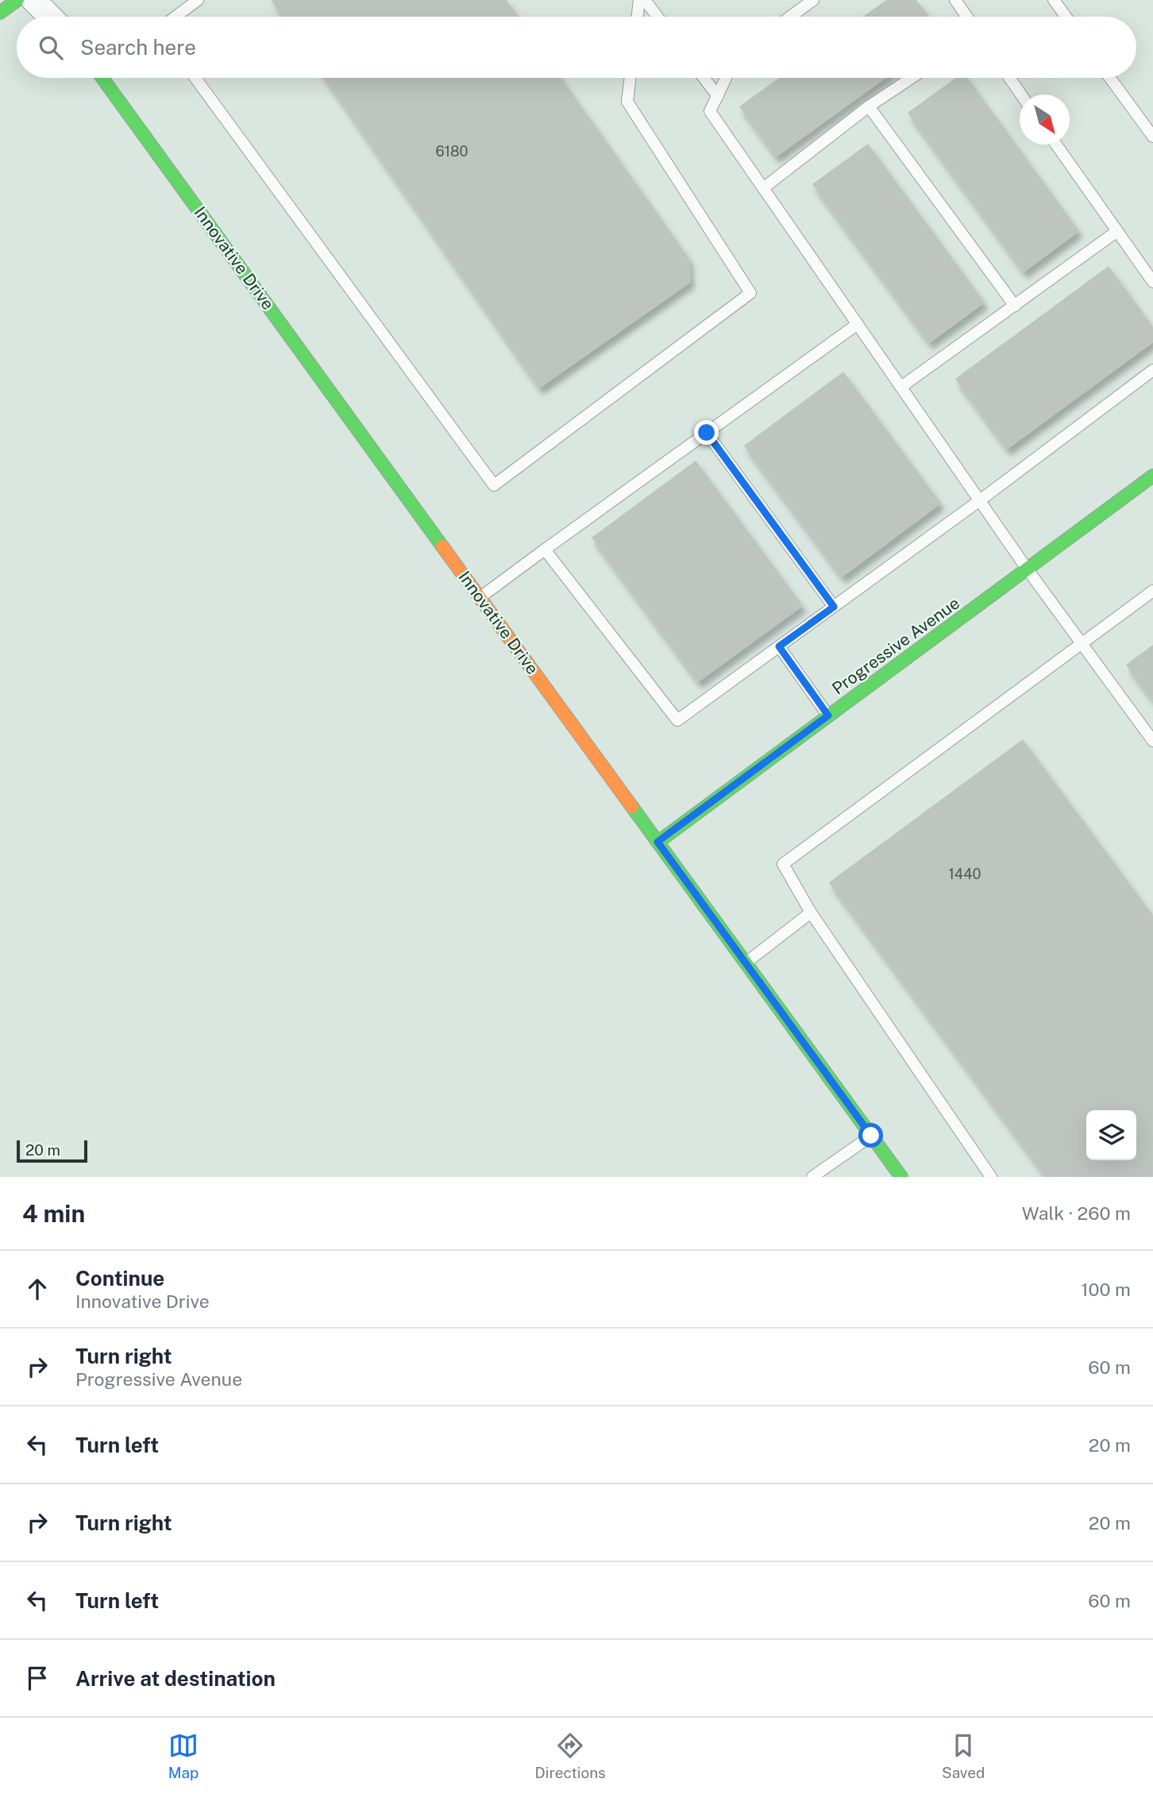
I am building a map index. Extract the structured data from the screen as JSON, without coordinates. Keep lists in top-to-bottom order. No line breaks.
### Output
{"streets":{"street":["Innovative Drive","Progressive Avenue"]},"crossings":[["Innovative Drive","Progressive Avenue"]],"house_numbers":["6180","1440"],"scale_bar":"20 m","north":"bottom right","page":{"search":"Search here","scale":"20 m","heading":["4 min","Walk · 260 m"],"list":[["Continue","Innovative Drive","100 m"],["Turn right","Progressive Avenue","60 m"],["Turn left","20 m"],["Turn right","20 m"],["Turn left","60 m"],"Arrive at destination"],"nav":["Map","Directions","Saved"]}}
